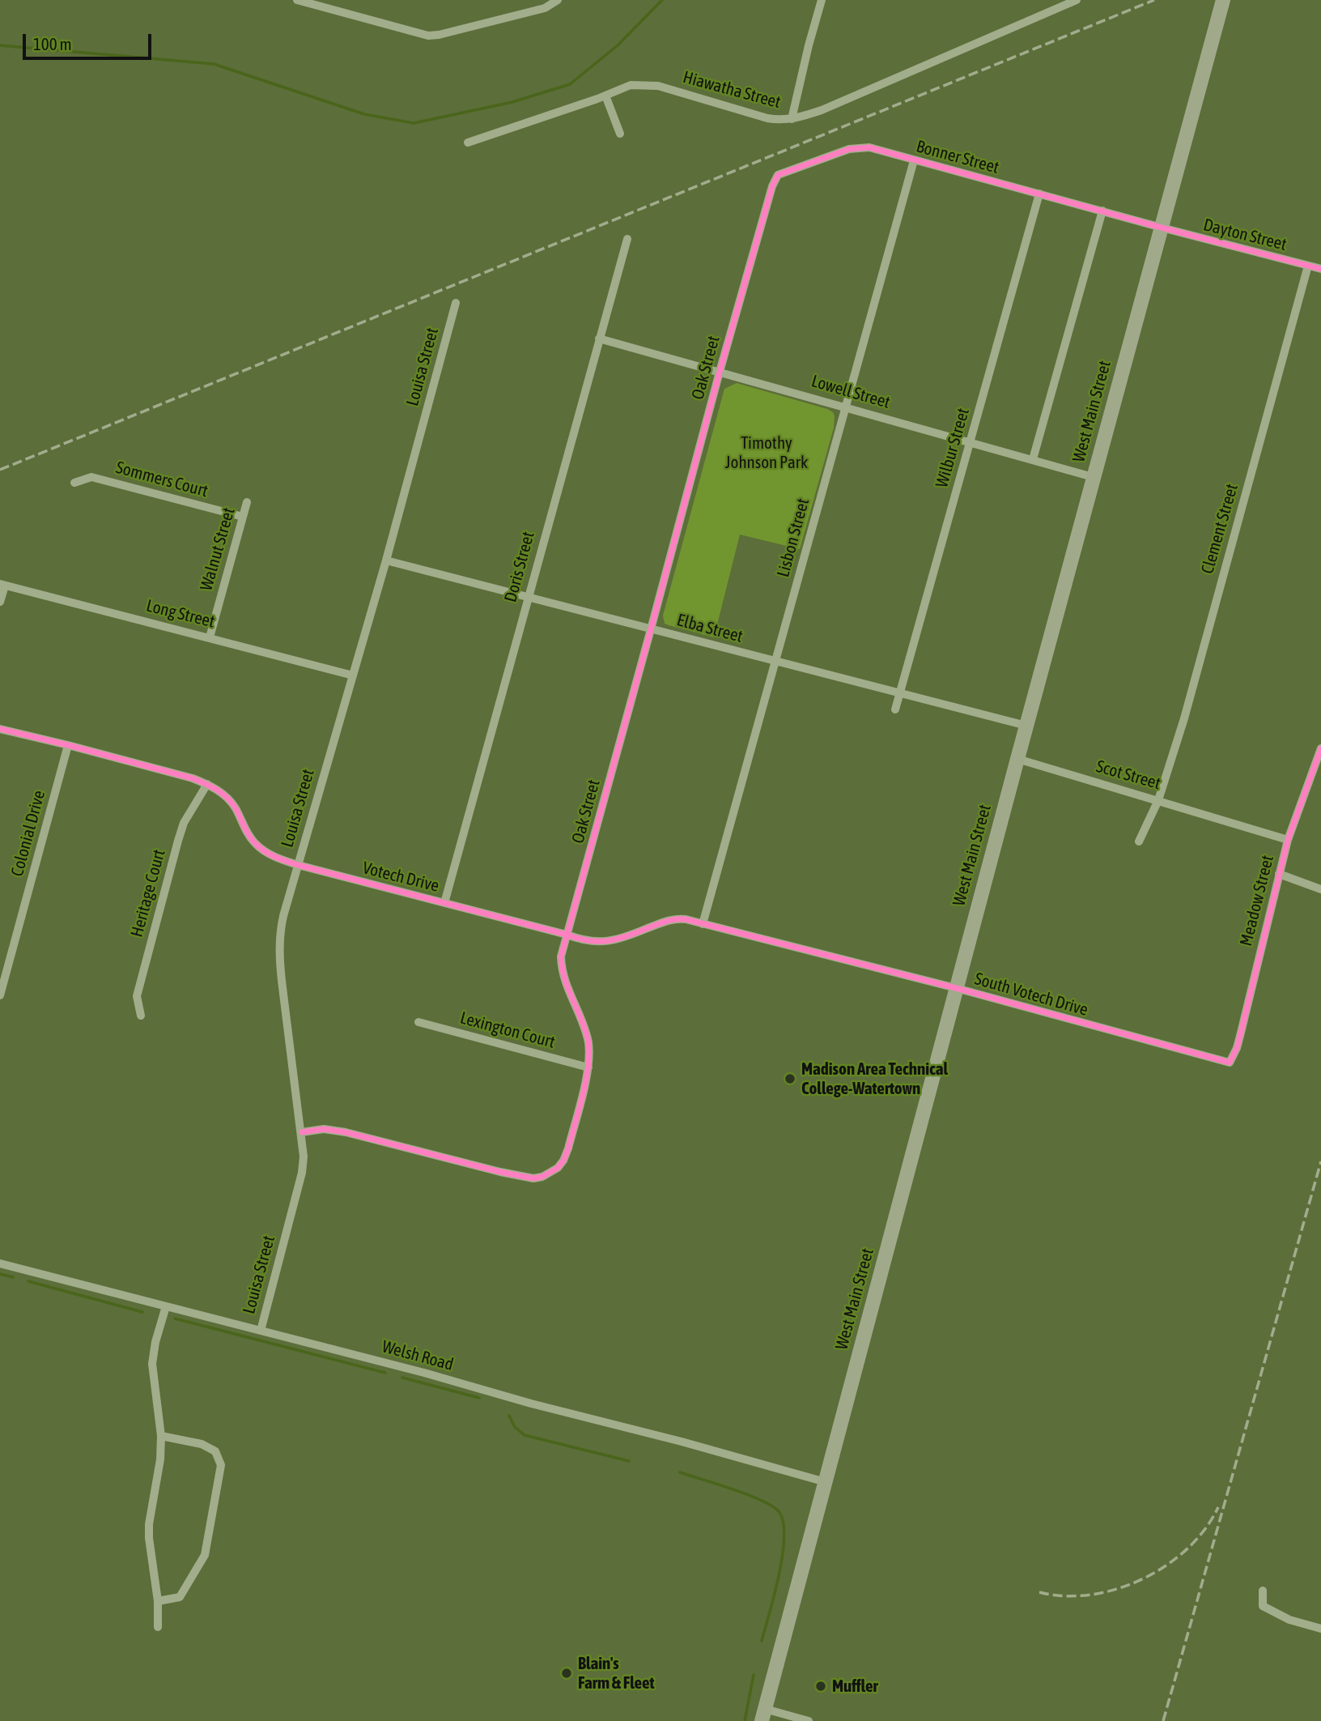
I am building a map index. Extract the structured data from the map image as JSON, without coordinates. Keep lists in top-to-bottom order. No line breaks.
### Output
{"streets":{"main road":["West Main Street"],"street":["Hiawatha Street","Bonner Street","Dayton Street","Louisa Street","Oak Street","Lowell Street","Wilbur Street","Sommers Court","Clement Street","Lisbon Street","Walnut Street","Doris Street","Long Street","Elba Street","Scot Street","Colonial Drive","Votech Drive","Heritage Court","Meadow Street","South Votech Drive","Lexington Court","Welsh Road"]},"crossings":[["Bonner Street","Dayton Street"],["Bonner Street","Oak Street"],["Bonner Street","West Main Street"],["Bonner Street","Wilbur Street"],["Bonner Street","Lisbon Street"],["Dayton Street","West Main Street"],["Dayton Street","Clement Street"],["Louisa Street","Oak Street"],["Louisa Street","Long Street"],["Louisa Street","Elba Street"],["Louisa Street","Votech Drive"],["Louisa Street","Welsh Road"],["Oak Street","Lowell Street"],["Oak Street","Elba Street"],["Oak Street","Votech Drive"],["Oak Street","Lexington Court"],["Lowell Street","West Main Street"],["Lowell Street","Wilbur Street"],["Lowell Street","Lisbon Street"],["Lowell Street","Doris Street"],["West Main Street","Elba Street"],["West Main Street","Scot Street"],["West Main Street","South Votech Drive"],["West Main Street","Welsh Road"],["Wilbur Street","Elba Street"],["Sommers Court","Walnut Street"],["Clement Street","Scot Street"],["Lisbon Street","Elba Street"],["Lisbon Street","Votech Drive"],["Walnut Street","Long Street"],["Doris Street","Elba Street"],["Doris Street","Votech Drive"],["Scot Street","Meadow Street"],["Colonial Drive","Votech Drive"],["Votech Drive","Heritage Court"],["Votech Drive","South Votech Drive"],["Meadow Street","South Votech Drive"]],"parks":["Timothy Johnson Park"],"places":["Madison Area Technical College-Watertown","Blain's Farm & Fleet","Muffler"],"scale_bar":"100 m"}
